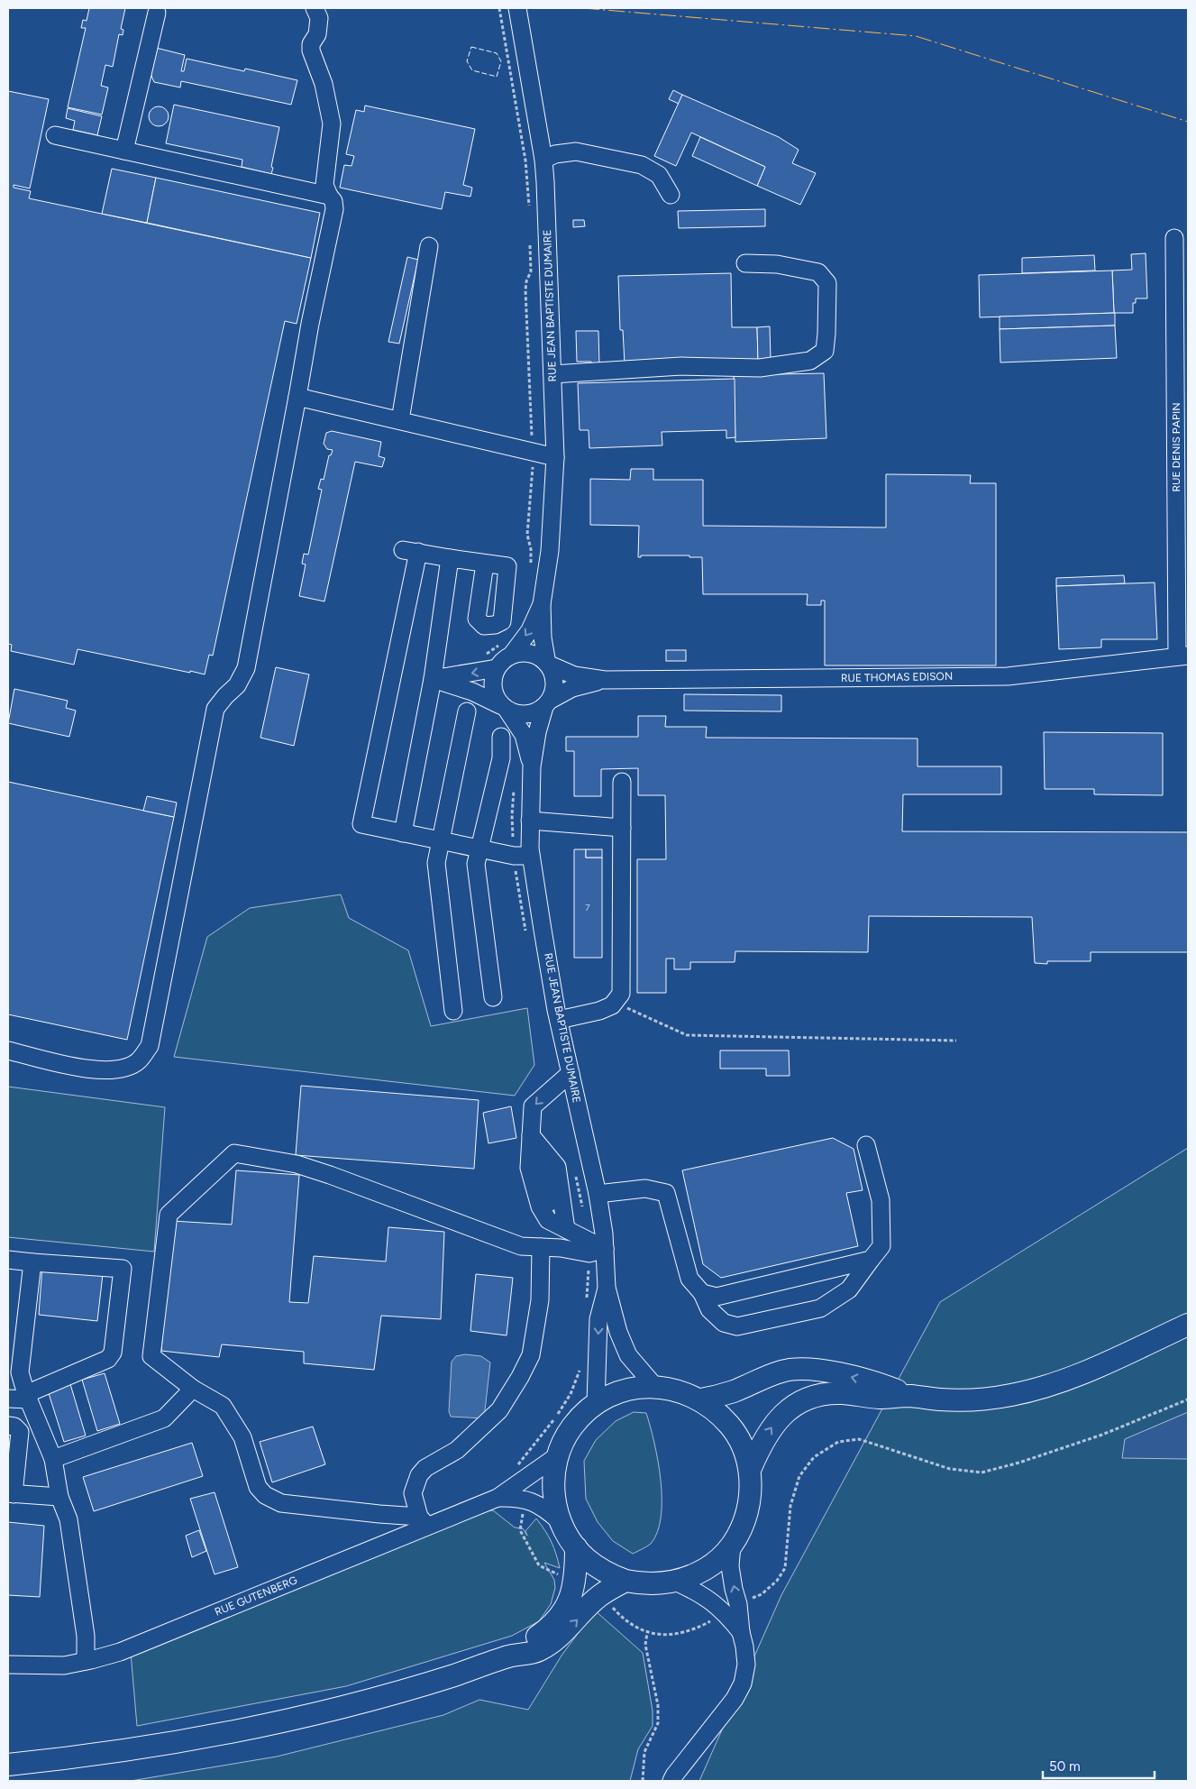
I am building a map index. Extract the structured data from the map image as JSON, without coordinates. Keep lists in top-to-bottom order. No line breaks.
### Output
{"streets":{"street":["RUE JEAN BAPTISTE DUMAIRE","RUE DENIS PAPIN","RUE THOMAS EDISON","RUE GUTENBERG"]},"crossings":[["RUE JEAN BAPTISTE DUMAIRE","RUE THOMAS EDISON"],["RUE DENIS PAPIN","RUE THOMAS EDISON"]],"house_numbers":["7"],"scale_bar":"50 m"}
